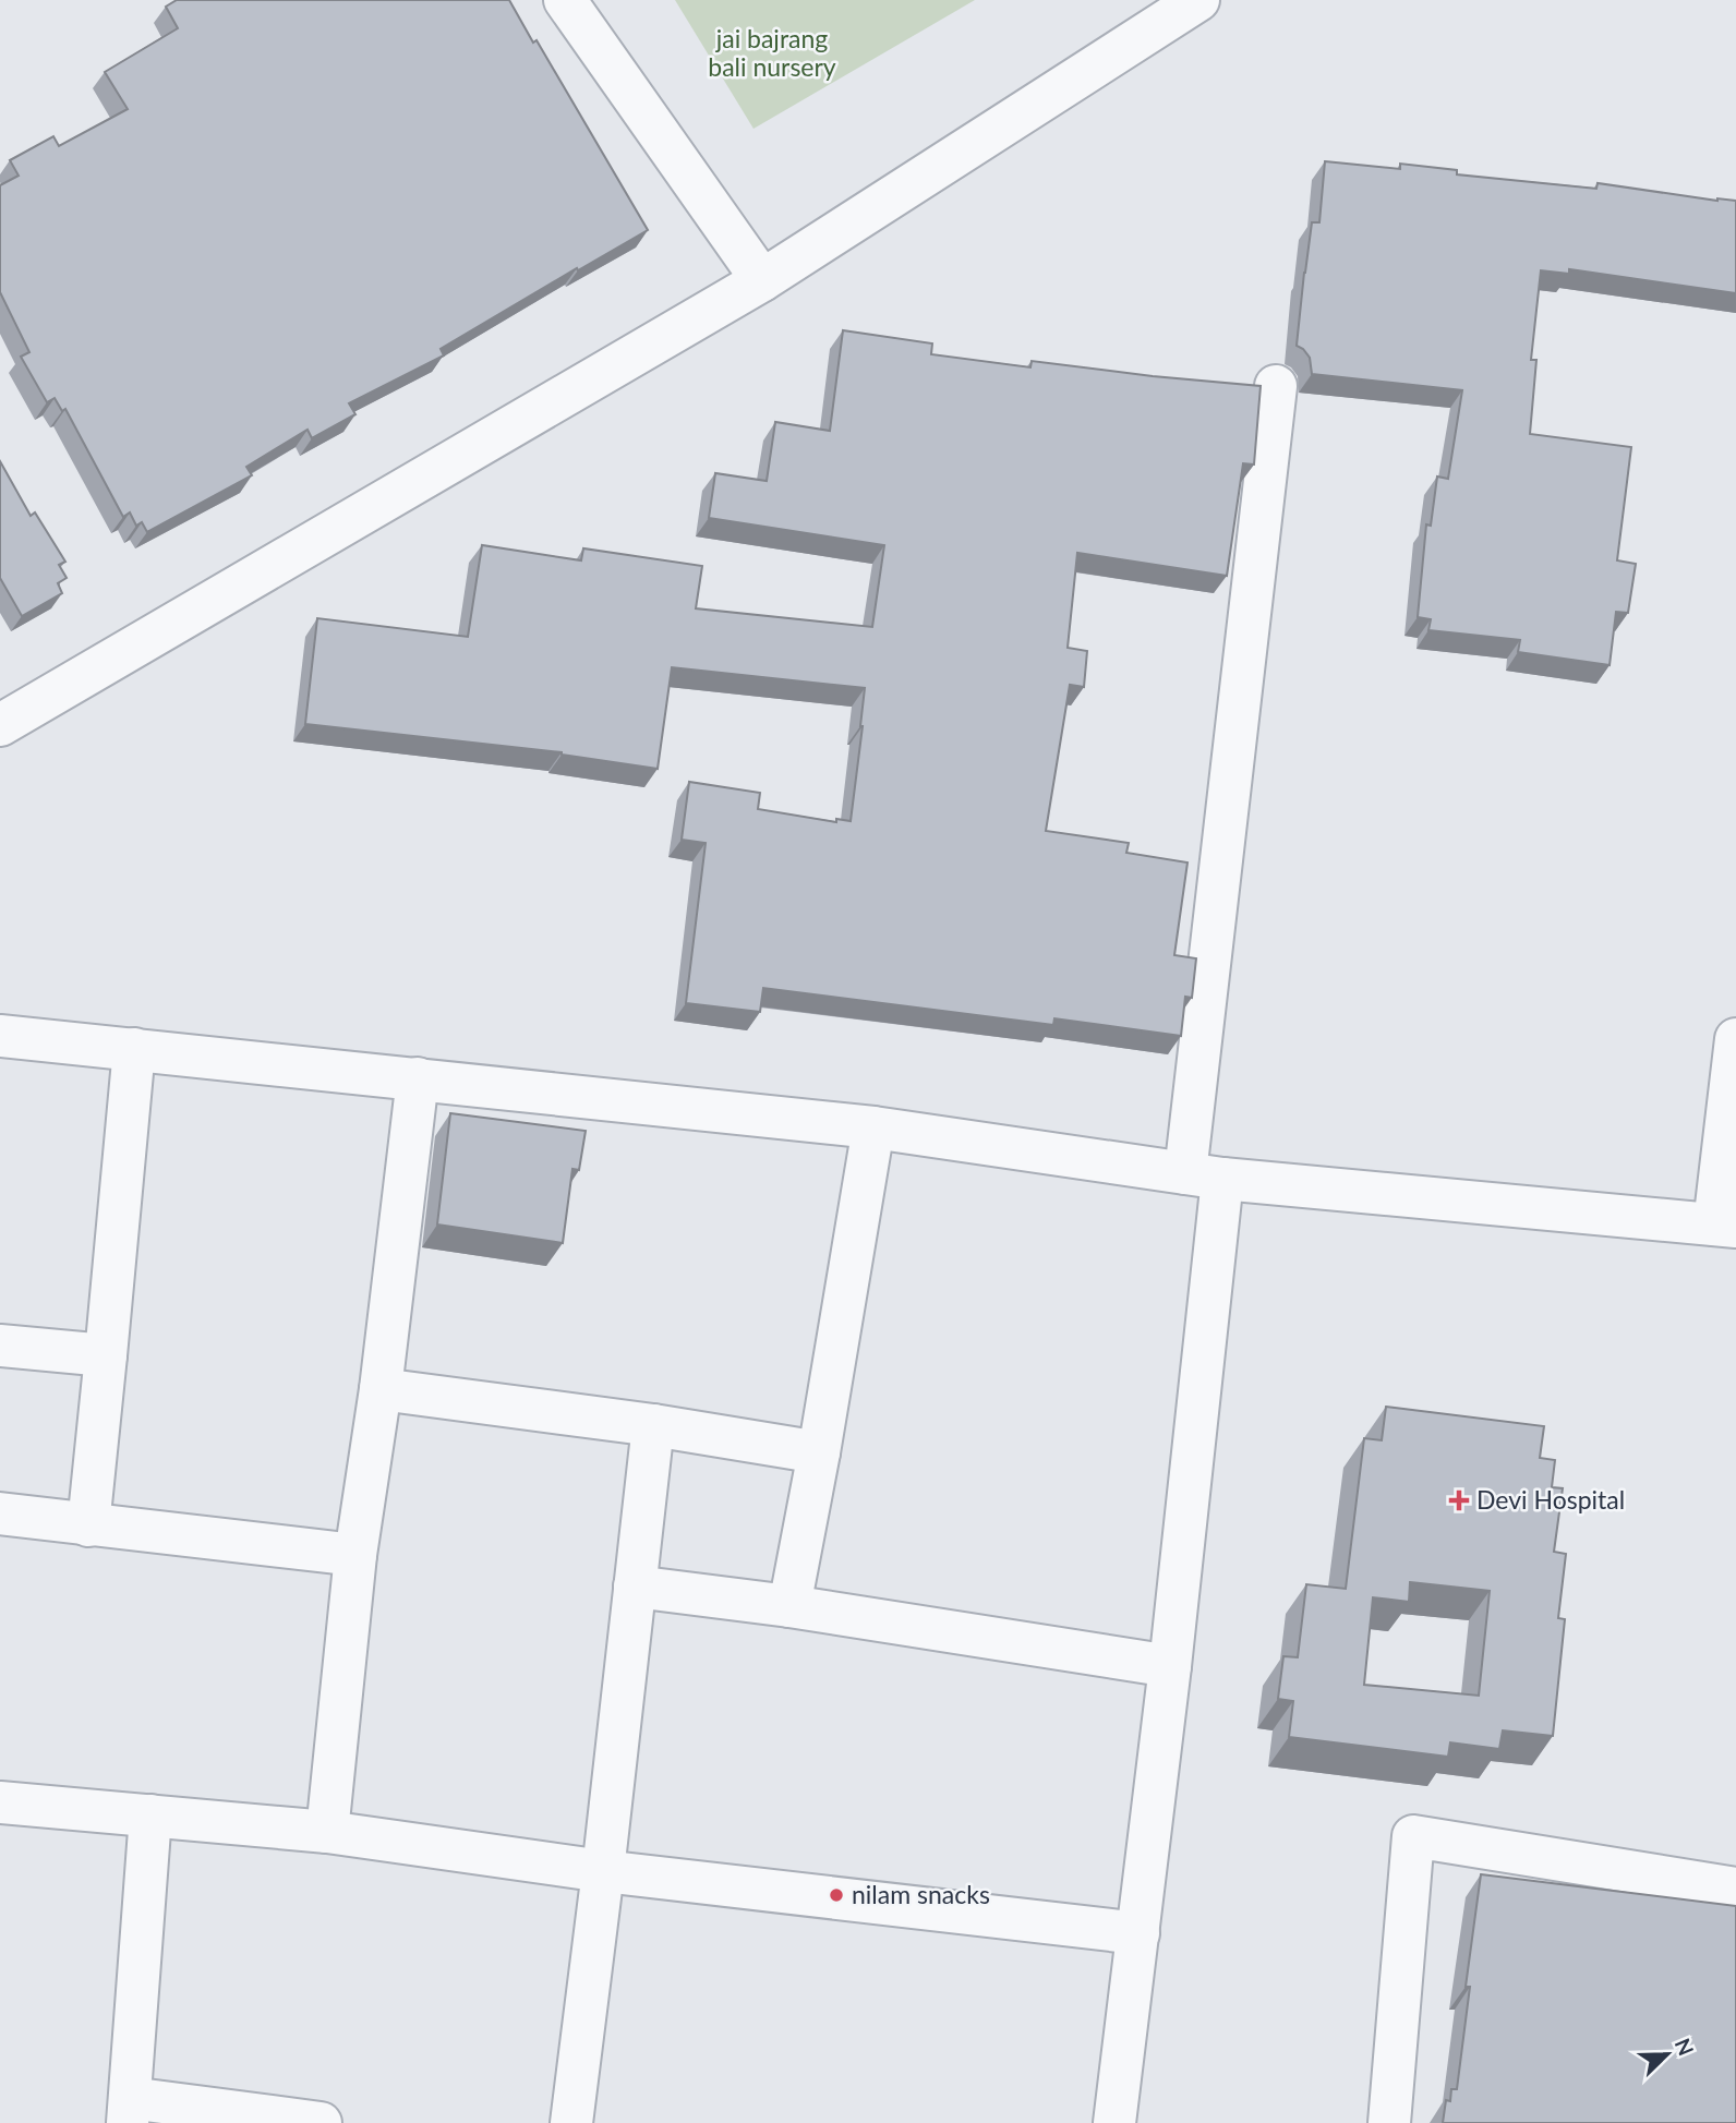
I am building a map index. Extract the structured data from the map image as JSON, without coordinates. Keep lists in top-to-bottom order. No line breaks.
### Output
{"parks":["jai bajrang bali nursery"],"places":{"health":["Devi Hospital"],"other":["nilam snacks"]},"north":"top right"}
